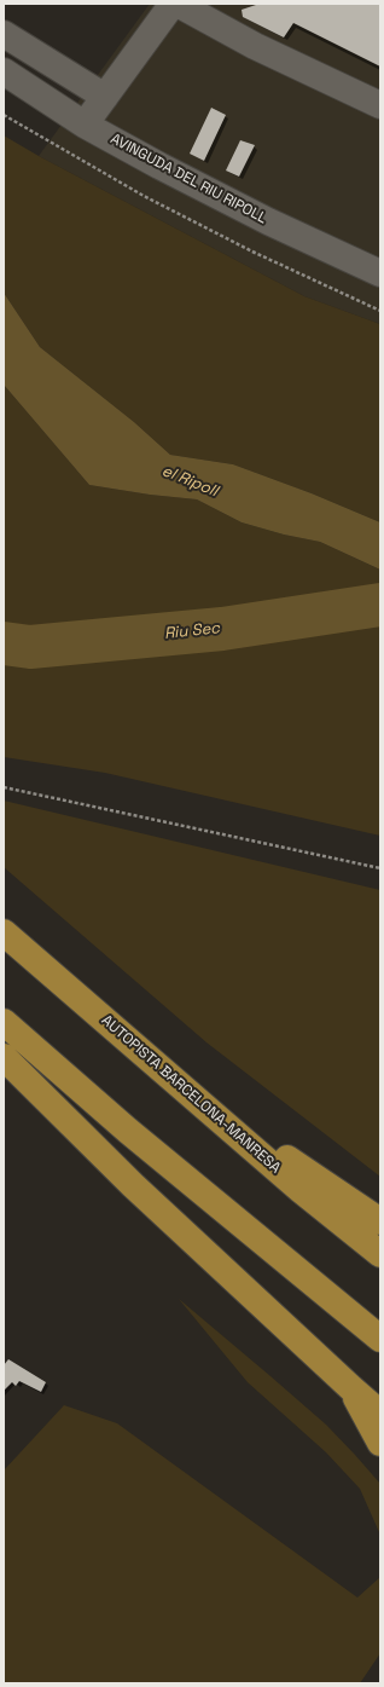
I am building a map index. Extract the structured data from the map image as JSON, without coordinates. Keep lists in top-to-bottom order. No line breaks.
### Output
{"streets":{"highway":["AUTOPISTA BARCELONA-MANRESA"],"street":["AVINGUDA DEL RIU RIPOLL"]},"water":["el Ripoll","Riu Sec"]}
